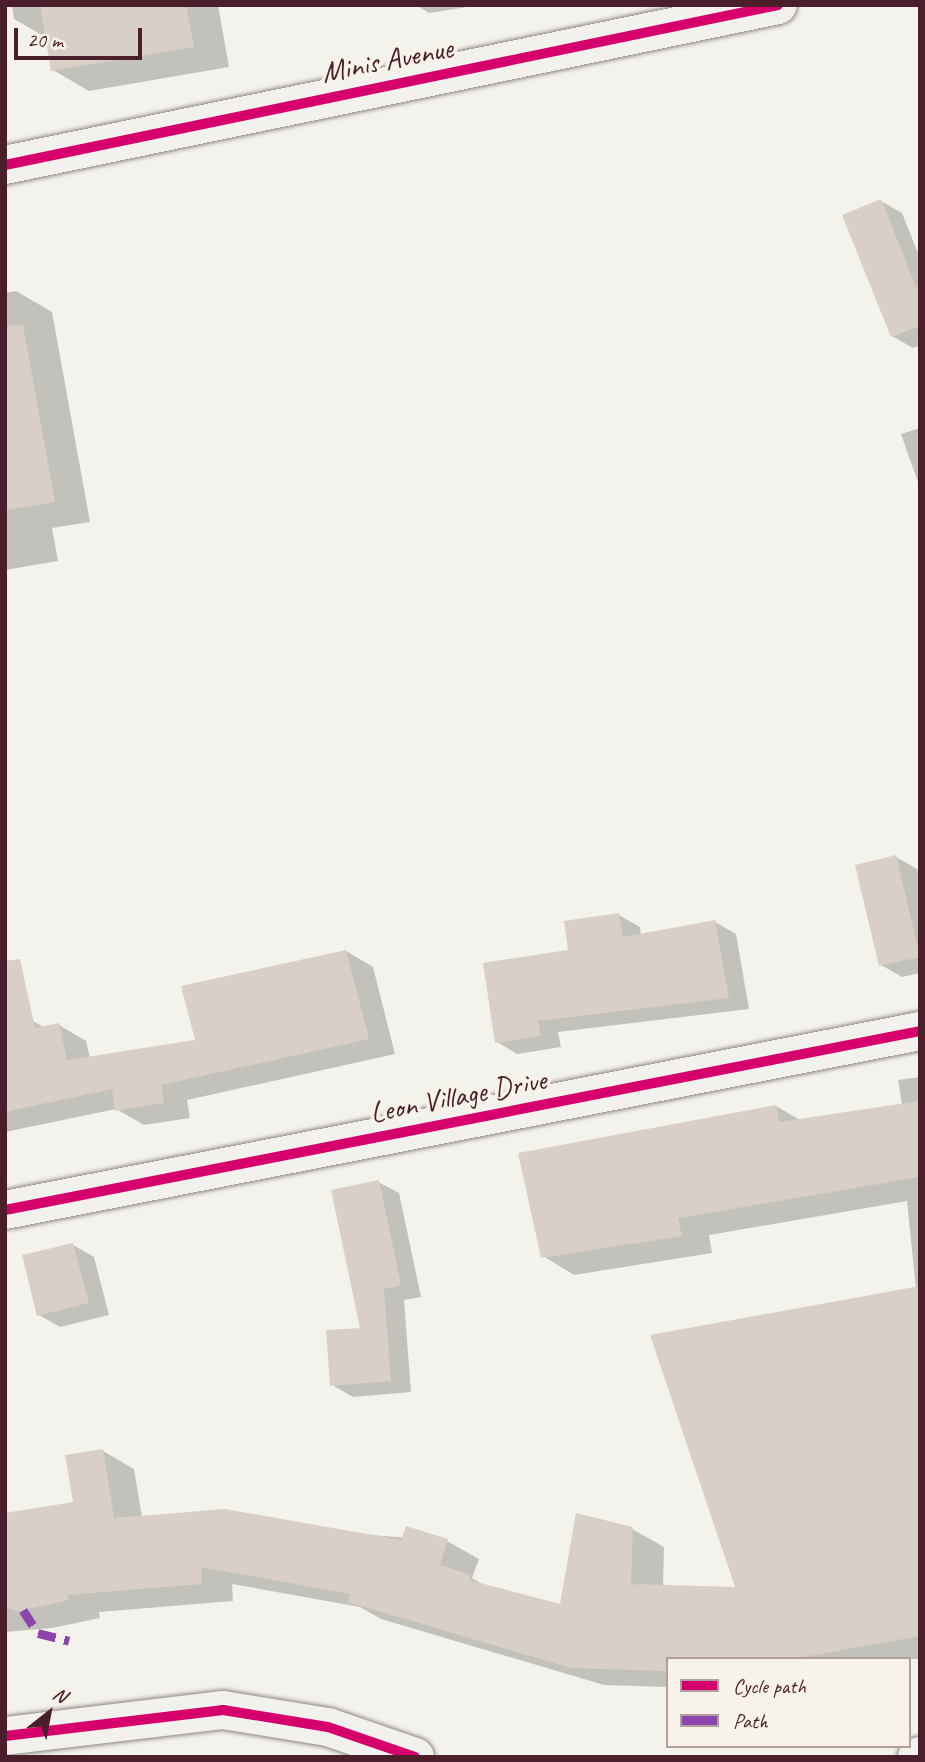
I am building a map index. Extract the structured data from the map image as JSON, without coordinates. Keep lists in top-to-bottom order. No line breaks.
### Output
{"streets":{"street":["Minis Avenue","Leon Village Drive"]},"legend":["Cycle path","Path"],"scale_bar":"20 m","north":"top right"}
